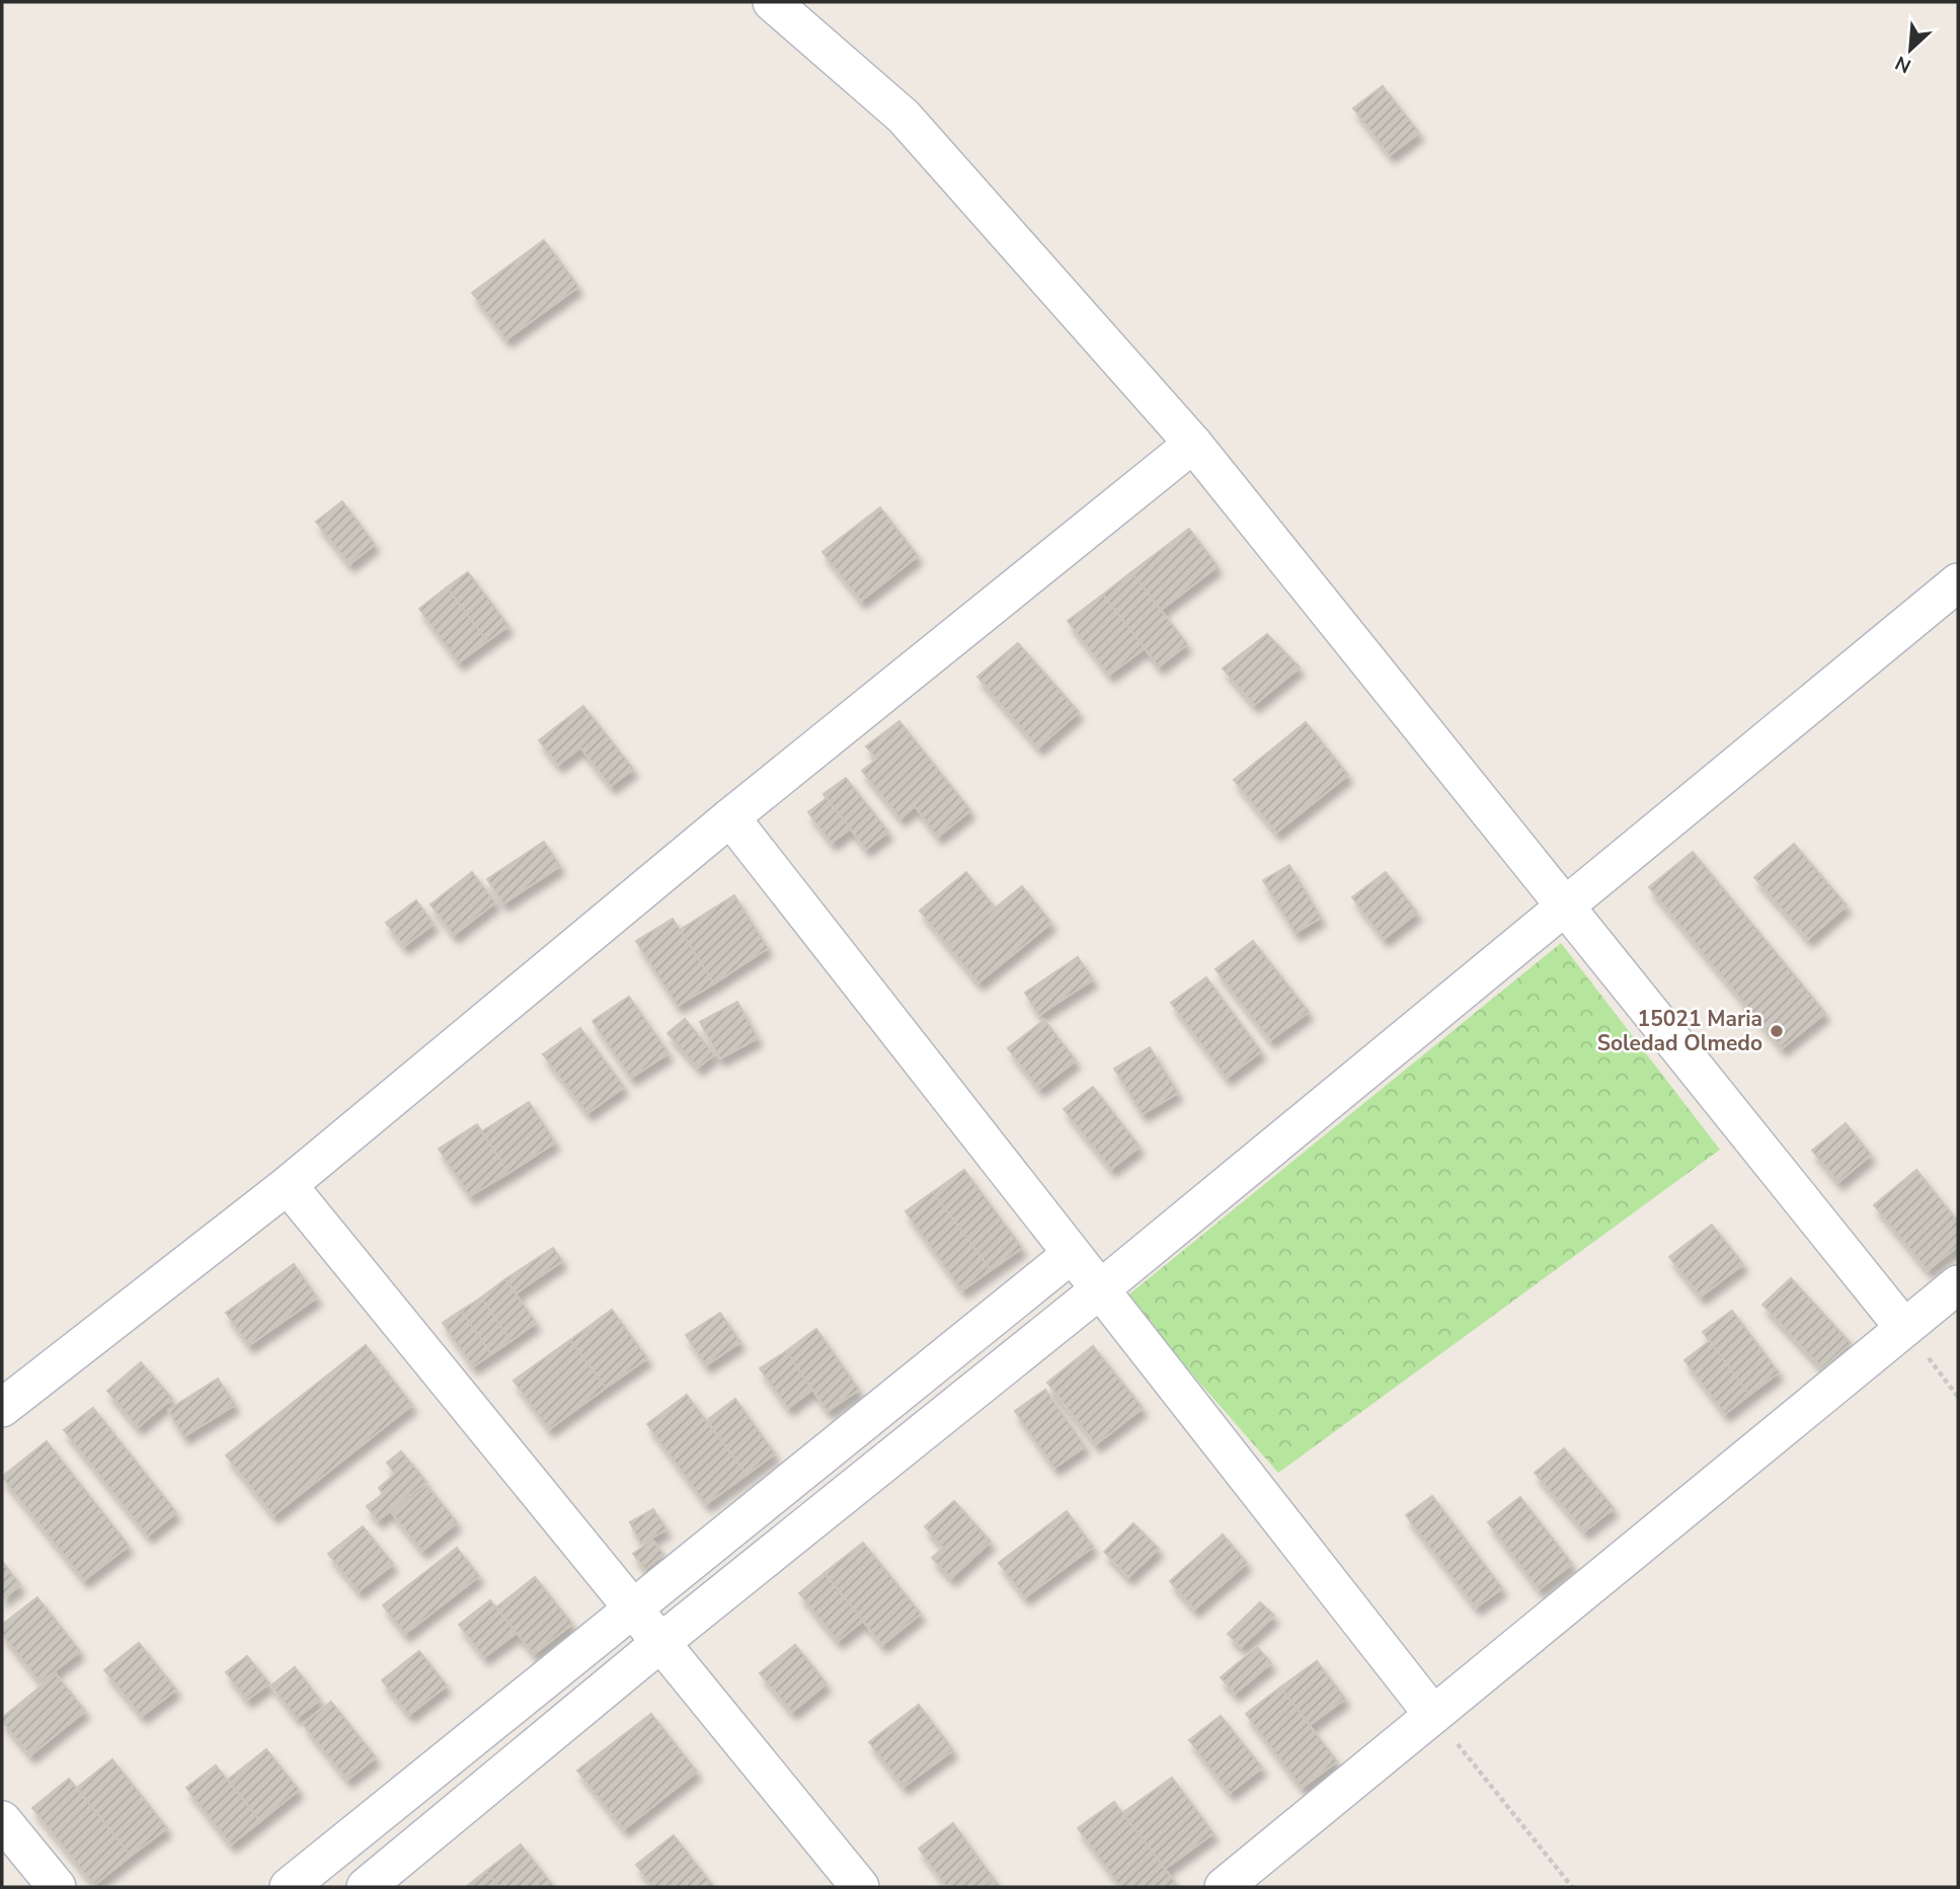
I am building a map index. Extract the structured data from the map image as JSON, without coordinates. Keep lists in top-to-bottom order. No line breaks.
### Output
{"places":["15021 Maria Soledad Olmedo"],"north":"bottom left"}
